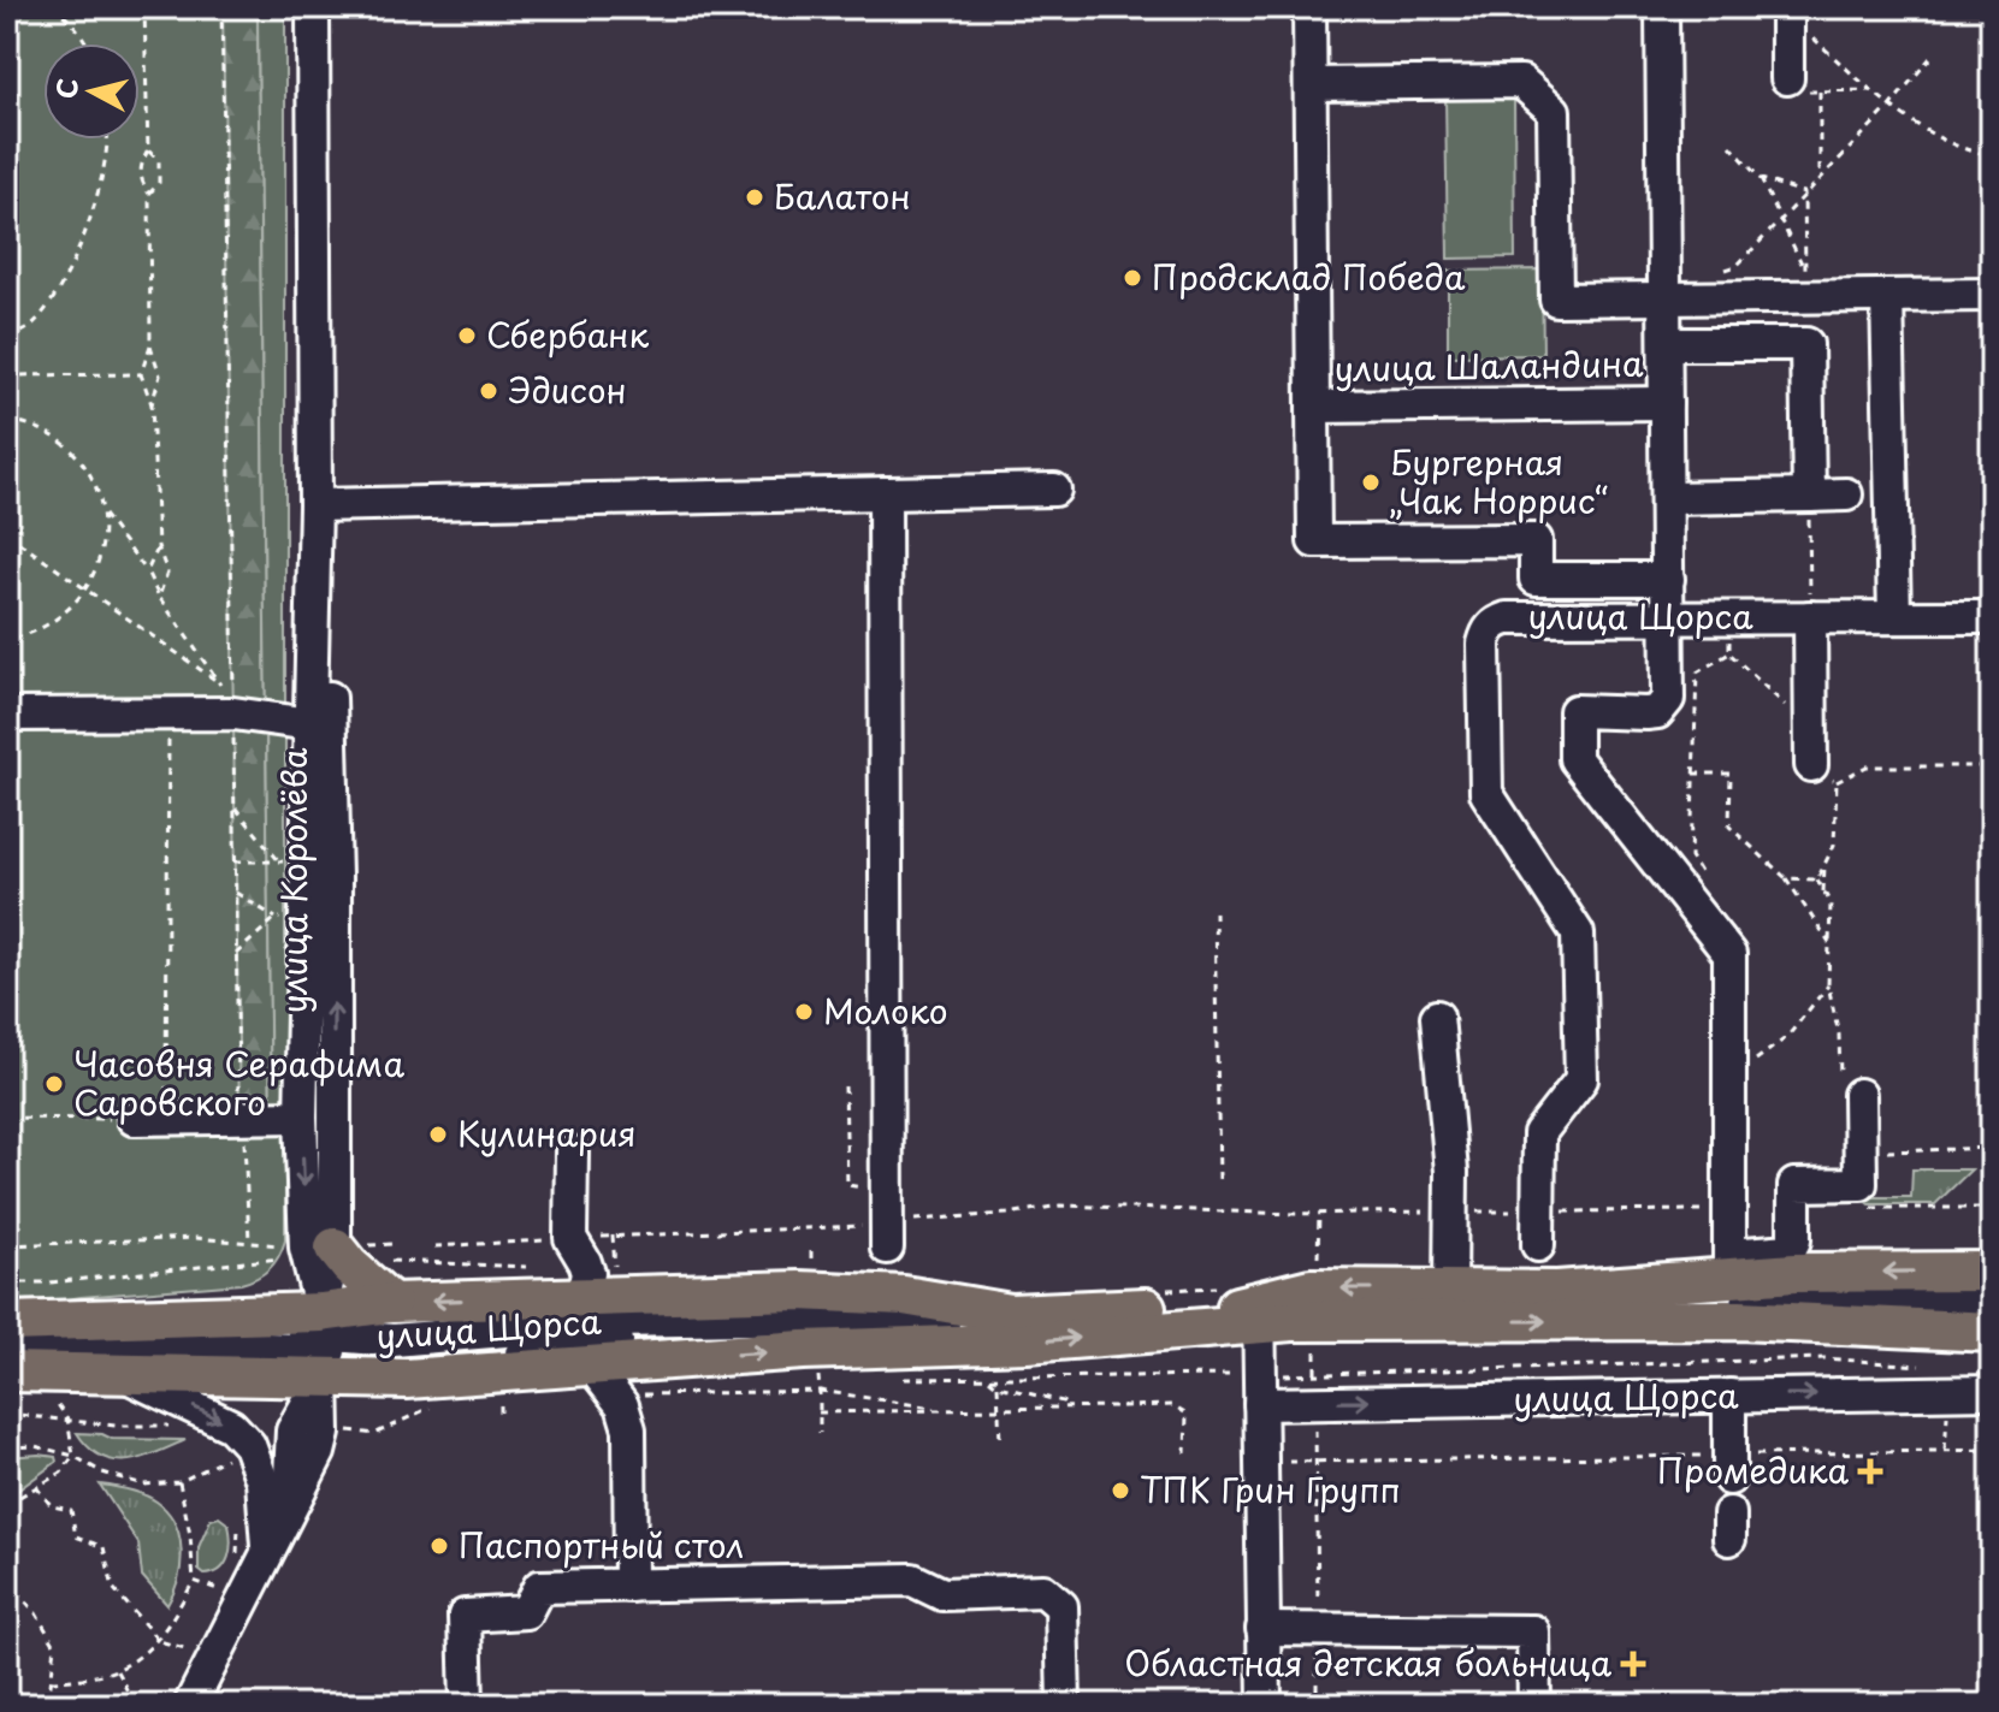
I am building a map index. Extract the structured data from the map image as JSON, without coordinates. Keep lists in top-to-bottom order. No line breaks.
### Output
{"streets":{"main road":["улица Щорса"],"street":["улица Шаландина","улица Королёва"]},"crossings":[["улица Щорса","улица Королёва"]],"places":{"other":["Балатон","Продсклад Победа","Сбербанк","Эдисон","Бургерная „Чак Норрис“","Молоко","Часовня Серафима Саровского","Кулинария","ТПК Грин Групп","Паспортный стол"],"health":["Промедика","Областная детская больница"]},"north":"left"}
